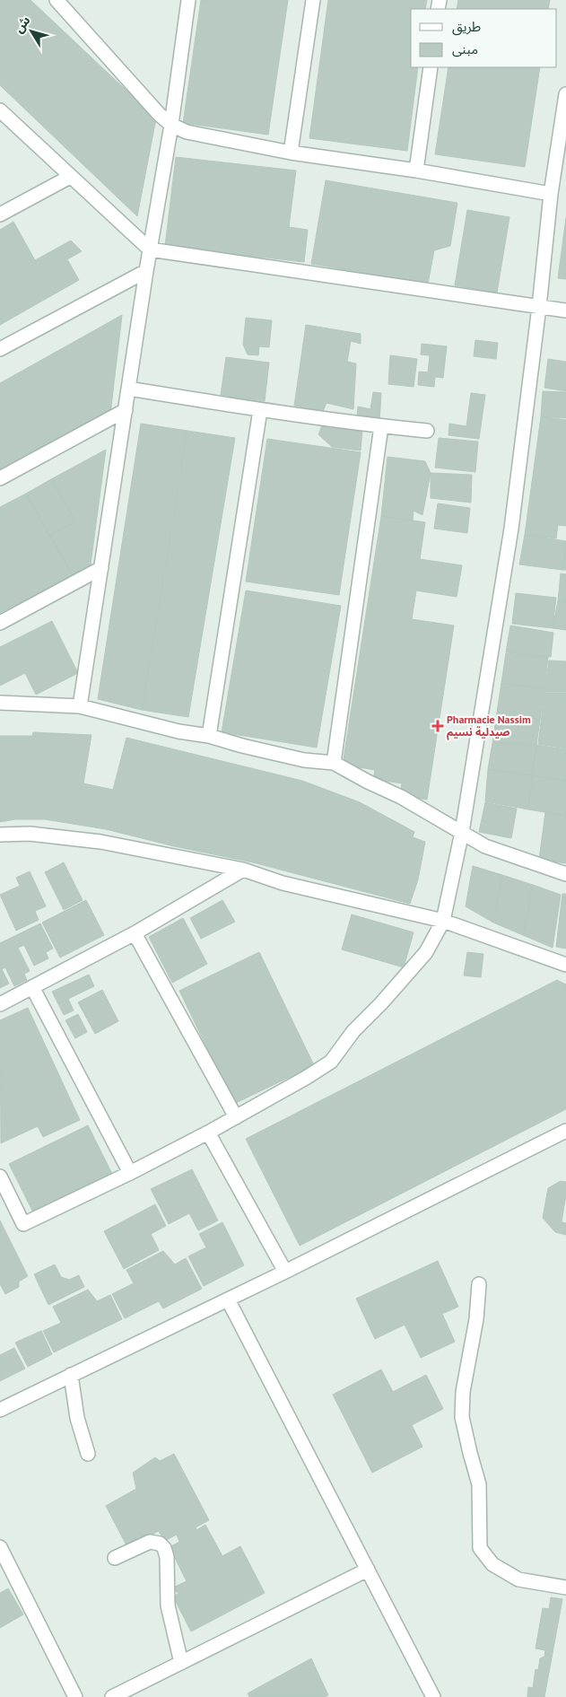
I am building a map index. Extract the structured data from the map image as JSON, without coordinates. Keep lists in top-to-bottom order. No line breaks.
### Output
{"places":{"health":["Pharmacie Nassim صيدلية نسيم"]},"legend":["طريق","مبنى"],"north":"top left"}
